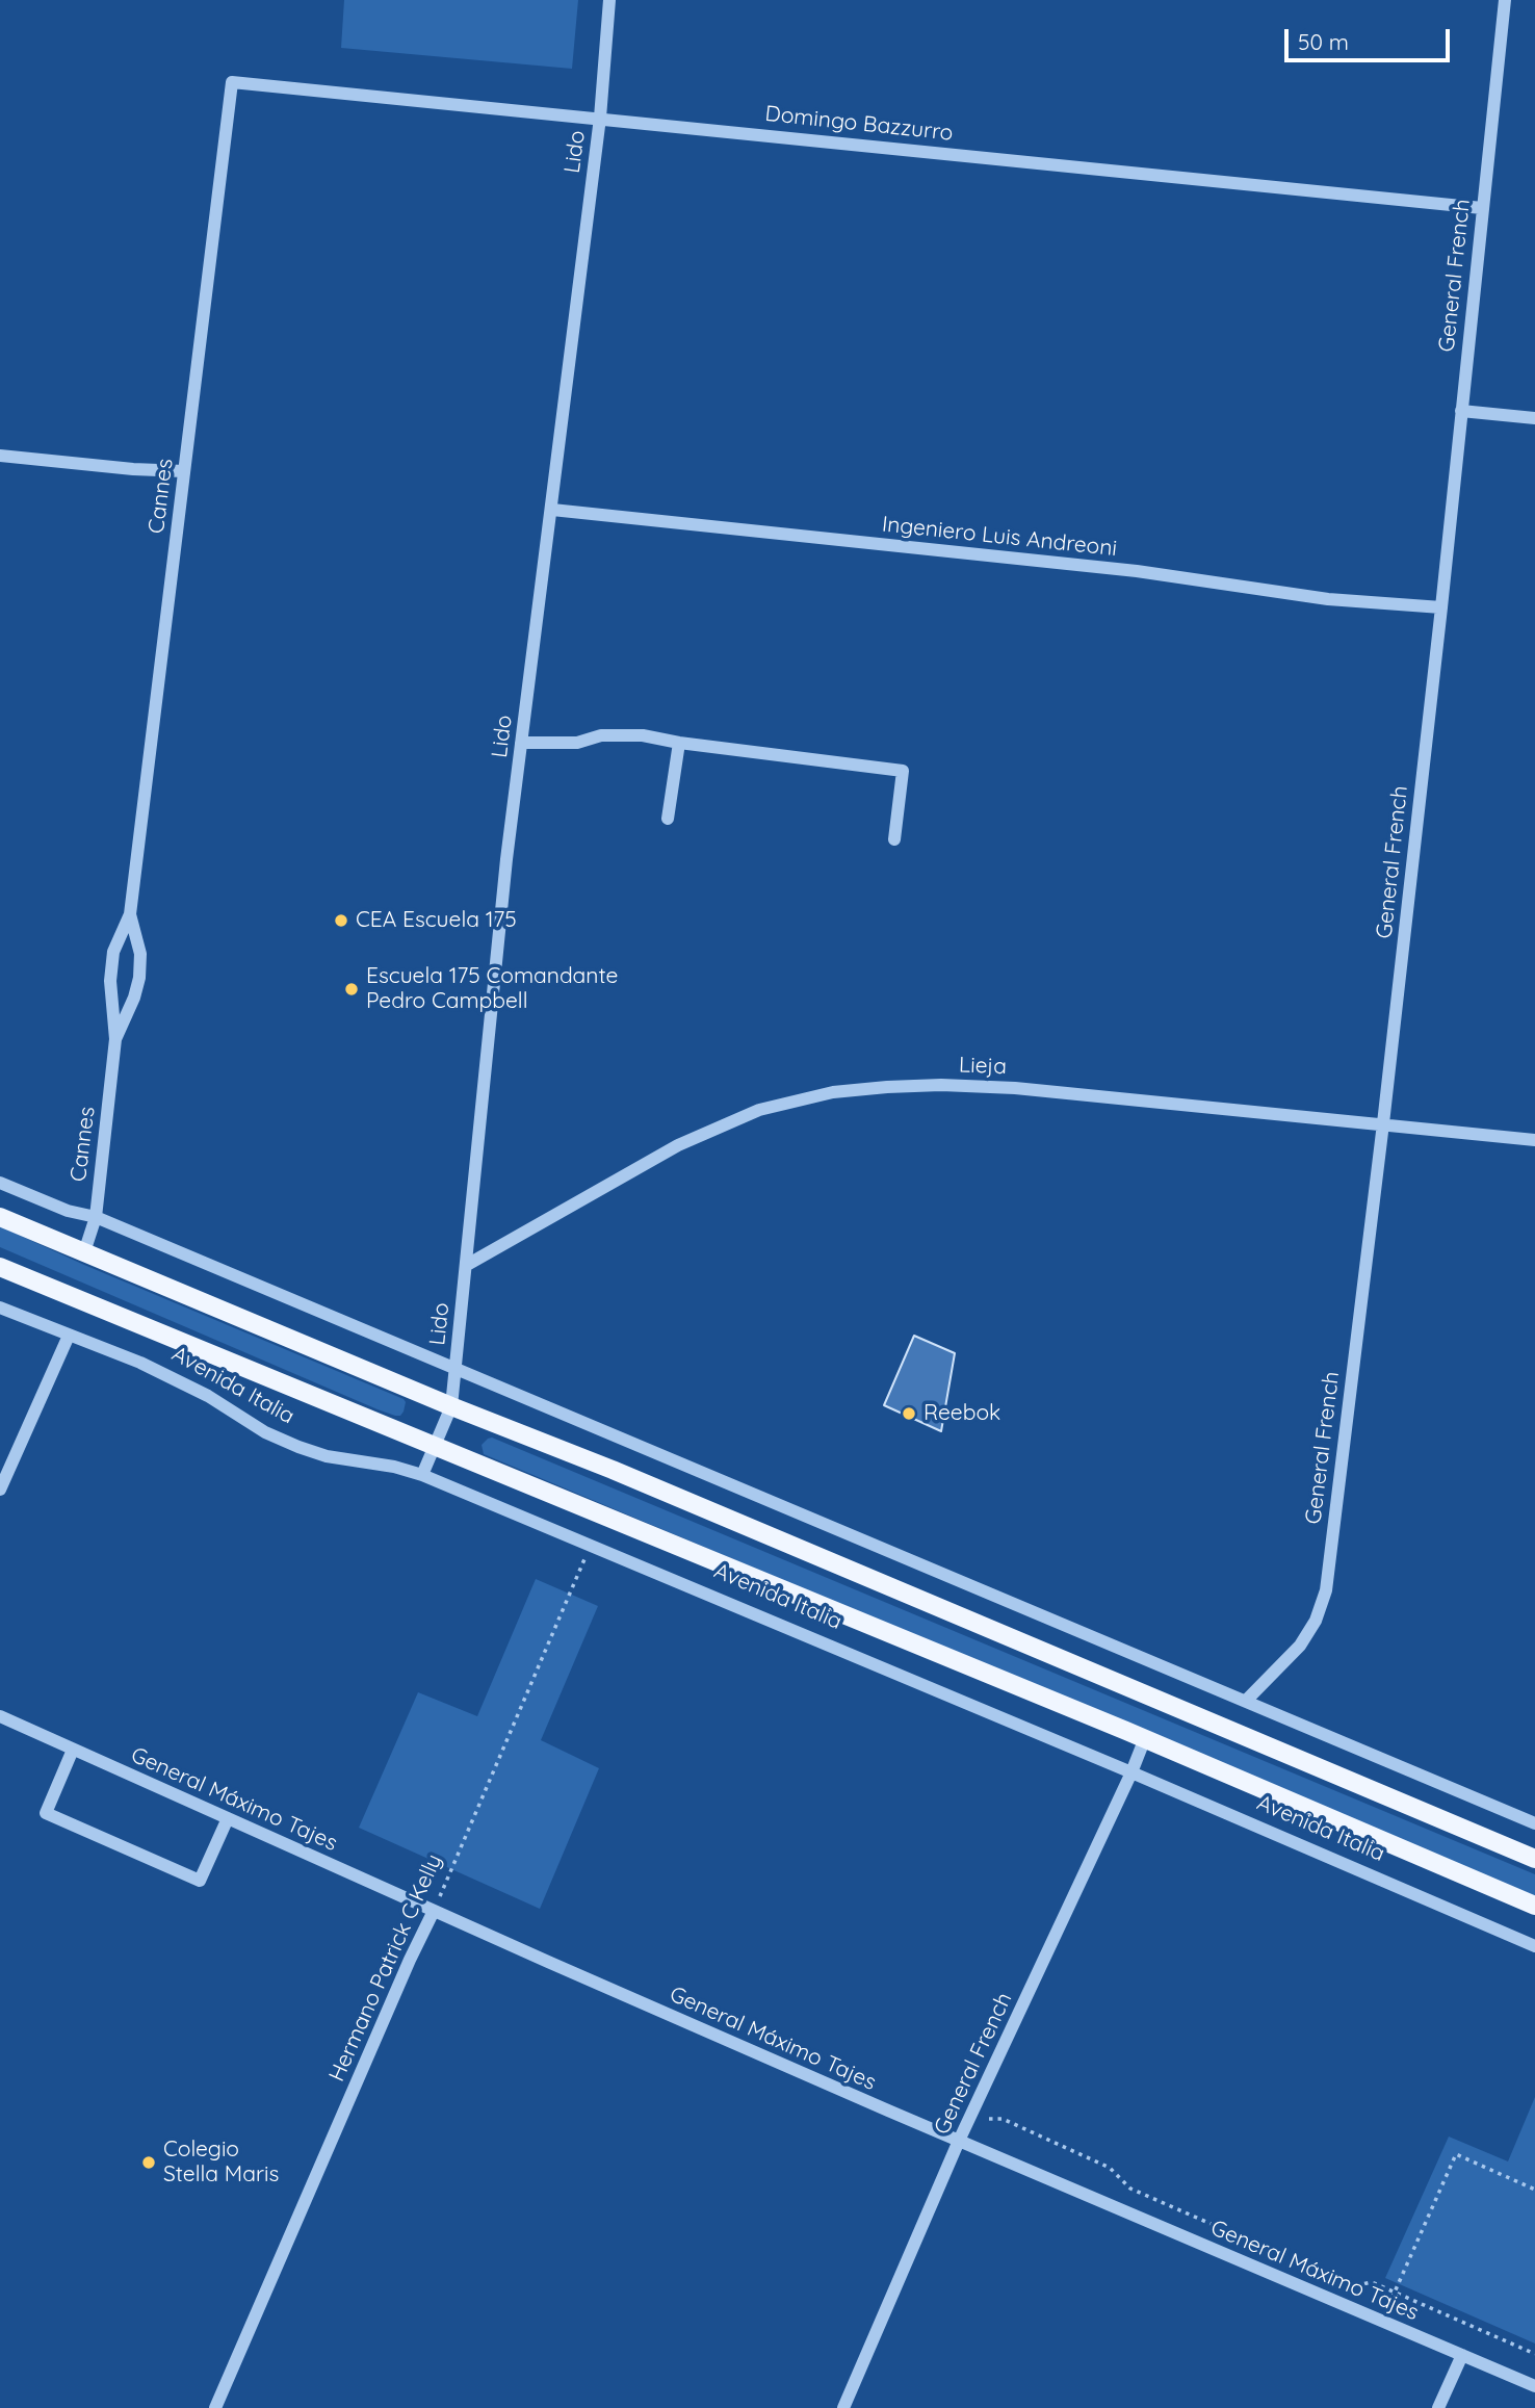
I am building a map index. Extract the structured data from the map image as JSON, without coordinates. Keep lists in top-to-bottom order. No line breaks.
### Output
{"streets":{"main road":["Avenida Italia"],"street":["Domingo Bazzurro","Lido","General French","Cannes","Ingeniero Luis Andreoni","Lieja","General Máximo Tajes","Hermano Patrick C Kelly"]},"crossings":[["Domingo Bazzurro","Lido"],["Domingo Bazzurro","General French"],["Domingo Bazzurro","Cannes"],["Lido","Ingeniero Luis Andreoni"],["Lido","Lieja"],["Lido","Avenida Italia"],["General French","Ingeniero Luis Andreoni"],["General French","Lieja"],["General French","Avenida Italia"],["General French","General Máximo Tajes"],["Avenida Italia","Hermano Patrick C Kelly"],["General Máximo Tajes","Hermano Patrick C Kelly"]],"places":["CEA Escuela 175","Escuela 175 Comandante Pedro Campbell","Reebok","Colegio Stella Maris"],"scale_bar":"50 m"}
